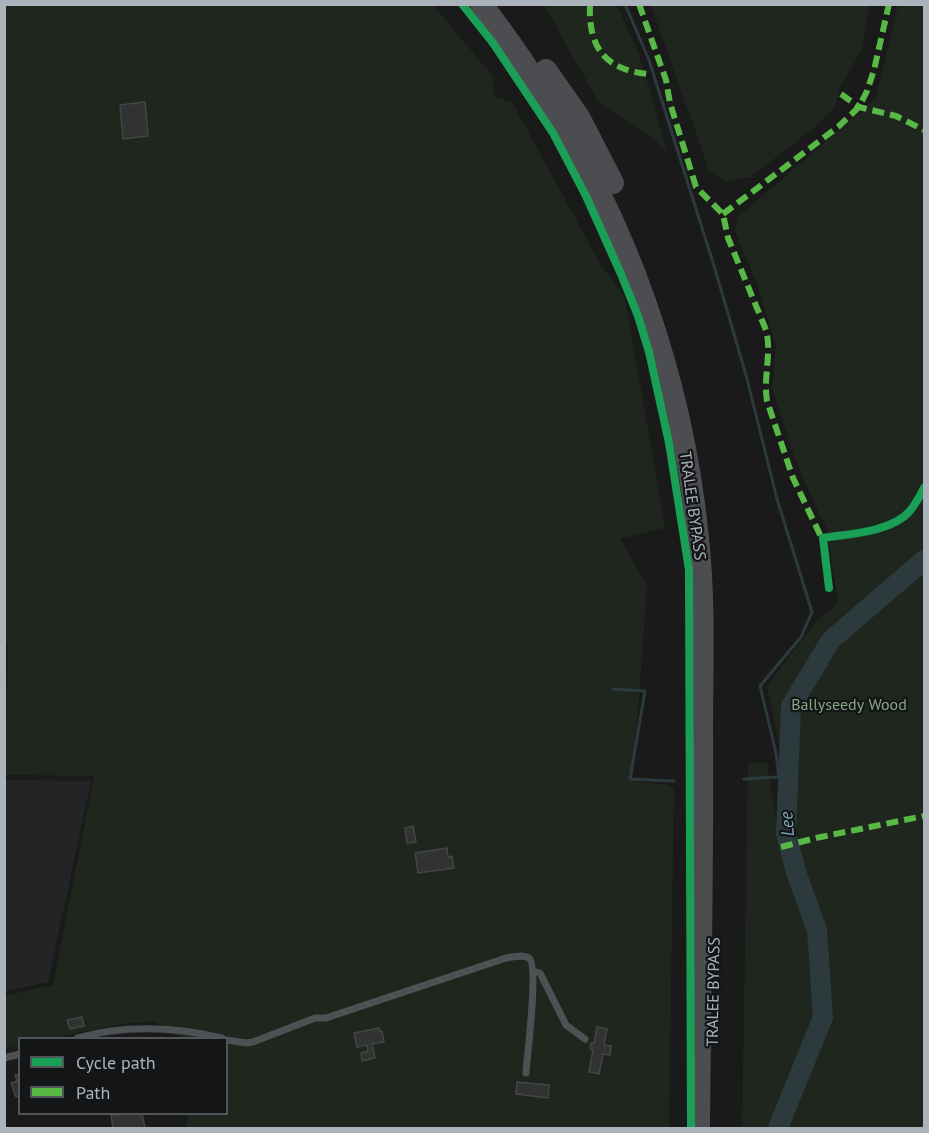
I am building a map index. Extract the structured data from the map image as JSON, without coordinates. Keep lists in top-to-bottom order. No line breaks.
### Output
{"streets":{"highway":["TRALEE BYPASS"]},"water":["Lee"],"parks":["Ballyseedy Wood"],"legend":["Cycle path","Path"]}
